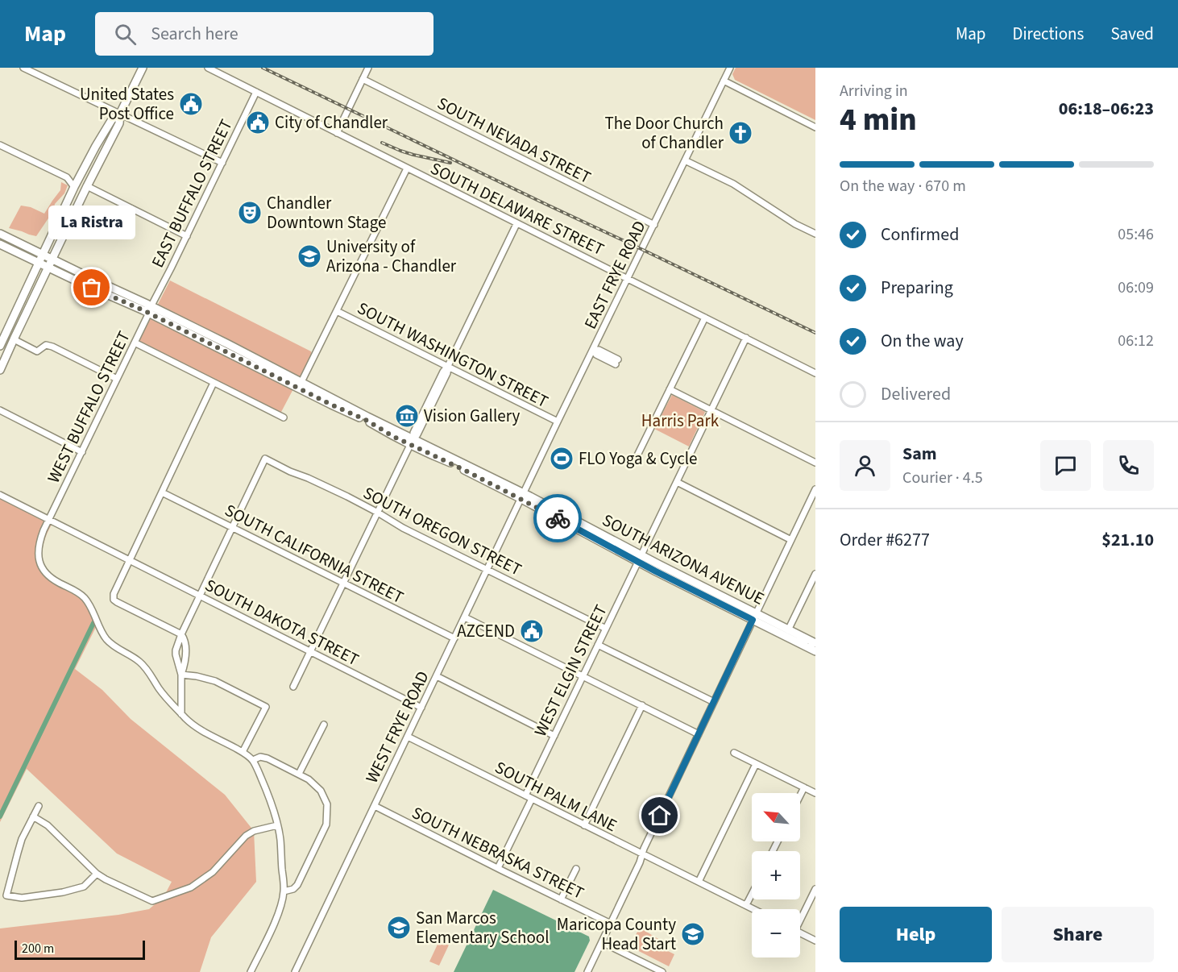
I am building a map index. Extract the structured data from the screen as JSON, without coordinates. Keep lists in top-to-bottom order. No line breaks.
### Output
{"streets":{"main road":["SOUTH ARIZONA AVENUE"],"street":["SOUTH NEVADA STREET","EAST BUFFALO STREET","SOUTH DELAWARE STREET","EAST FRYE ROAD","SOUTH WASHINGTON STREET","WEST BUFFALO STREET","SOUTH OREGON STREET","SOUTH CALIFORNIA STREET","SOUTH DAKOTA STREET","WEST ELGIN STREET","WEST FRYE ROAD","SOUTH PALM LANE","SOUTH NEBRASKA STREET"]},"crossings":[["SOUTH NEVADA STREET","EAST FRYE ROAD"],["EAST BUFFALO STREET","SOUTH DELAWARE STREET"],["EAST BUFFALO STREET","WEST BUFFALO STREET"],["EAST BUFFALO STREET","SOUTH ARIZONA AVENUE"],["SOUTH DELAWARE STREET","EAST FRYE ROAD"],["SOUTH DELAWARE STREET","WEST ELGIN STREET"],["EAST FRYE ROAD","SOUTH WASHINGTON STREET"],["EAST FRYE ROAD","SOUTH ARIZONA AVENUE"],["EAST FRYE ROAD","WEST FRYE ROAD"],["WEST BUFFALO STREET","SOUTH ARIZONA AVENUE"],["WEST BUFFALO STREET","SOUTH DAKOTA STREET"],["SOUTH OREGON STREET","SOUTH CALIFORNIA STREET"],["SOUTH OREGON STREET","WEST ELGIN STREET"],["SOUTH OREGON STREET","WEST FRYE ROAD"],["SOUTH CALIFORNIA STREET","WEST FRYE ROAD"],["SOUTH ARIZONA AVENUE","WEST ELGIN STREET"],["SOUTH ARIZONA AVENUE","WEST FRYE ROAD"],["SOUTH DAKOTA STREET","WEST FRYE ROAD"],["WEST ELGIN STREET","SOUTH PALM LANE"],["WEST FRYE ROAD","SOUTH PALM LANE"],["WEST FRYE ROAD","SOUTH NEBRASKA STREET"]],"parks":["Harris Park"],"places":{"public building":["United States Post Office","City of Chandler","AZCEND"],"church":["The Door Church of Chandler"],"theatre":["Chandler Downtown Stage"],"school or university":["University of Arizona - Chandler","San Marcos Elementary School","Maricopa County Head Start"],"other":["La Ristra"],"museum":["Vision Gallery"],"sports":["FLO Yoga & Cycle"]},"scale_bar":"200 m","north":"top left","page":{"header":"Map","search":"Search here","nav":["Map","Directions","Saved"],"heading":["4 min","Arriving in","06:18–06:23"],"panel":["Sam","Courier · 4.5","Order #6277","$21.10"],"bar":"On the way · 670 m","bubble":"La Ristra","list":[["Confirmed","05:46"],["Preparing","06:09"],["On the way","06:12"],"Delivered"],"map_buttons":["+","−"],"buttons":["Help","Share"],"scale":"200 m"}}
